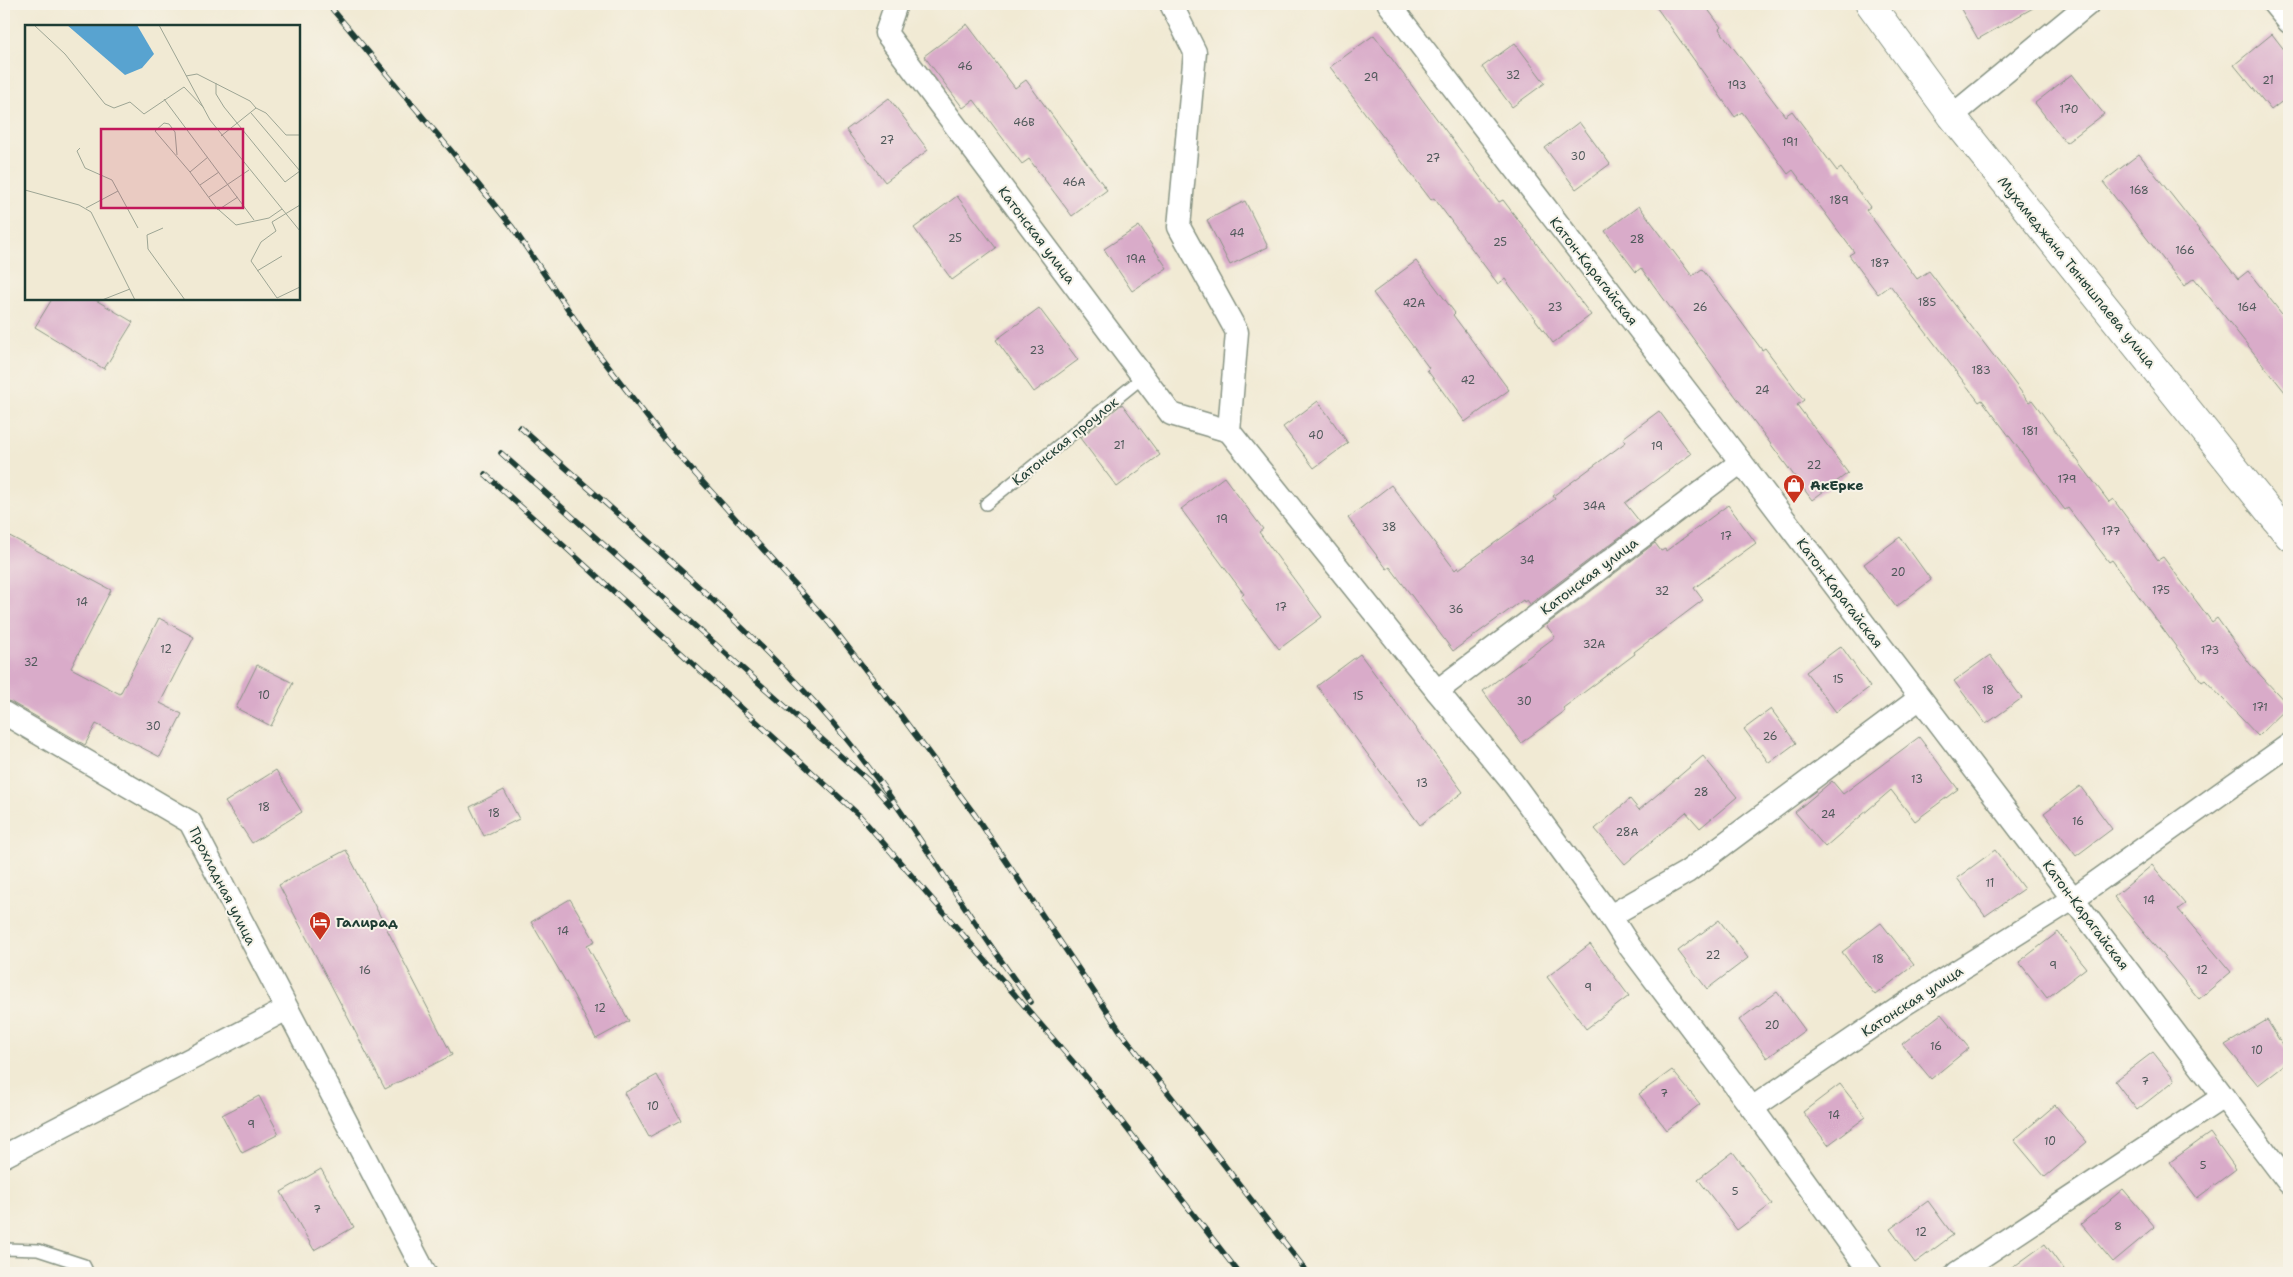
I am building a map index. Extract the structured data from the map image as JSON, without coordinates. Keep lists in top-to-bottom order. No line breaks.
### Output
{"streets":{"street":["Катонская улица","Катон-Карагайская","Мухамеджана Тынышпаева улица","Прохладная улица"],"lane":["Катонская проулок"]},"crossings":[["Катонская улица","Катон-Карагайская"],["Катонская улица","Катонская проулок"]],"places":{"shop":["АкЕрке"],"hotel":["Галирад"]},"house_numbers":["46","32","29","21","193","170","46В","27","191","30","27","46А","168","189","44","25","28","25","166","19А","187","185","42А","23","26","164","23","183","42","24","181","40","21","19","22","179","34А","19","38","177","17","34","20","175","32","14","17","36","32А","12","173","32","15","18","10","15","30","171","30","26","13","13","28","18","18","24","16","28А","11","14","14","22","18","9","16","12","9","12","20","16","10","7","7","10","14","9","10","5","5","7","8","12"]}
